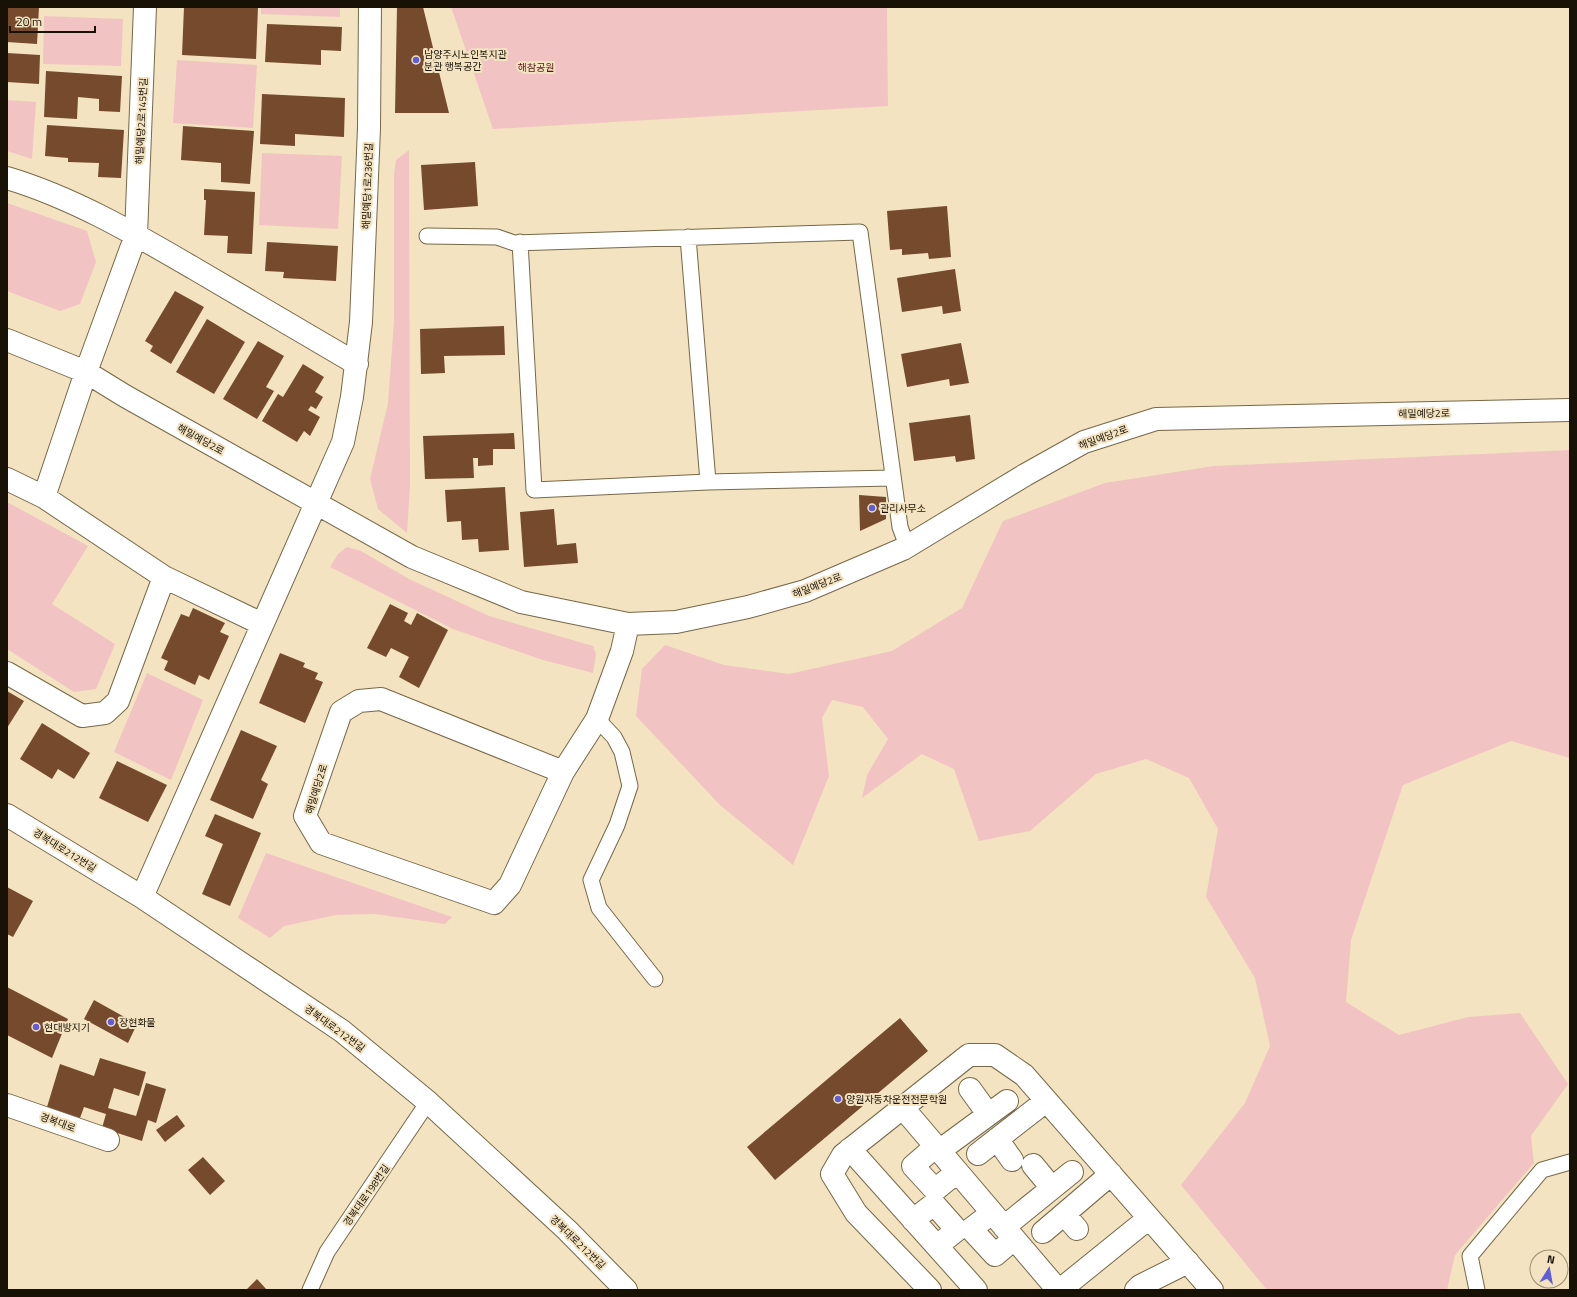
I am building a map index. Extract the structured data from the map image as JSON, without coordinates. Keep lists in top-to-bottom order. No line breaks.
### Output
{"streets":{"street":["해밀예당2로145번길","해밀예당1로236번길","해밀예당2로","경복대로212번길","경복대로"],"lane":["경복대로198번길"]},"crossings":[["해밀예당2로145번길","해밀예당2로"],["해밀예당1로236번길","해밀예당2로"],["경복대로212번길","경복대로198번길"]],"parks":["해참공원"],"places":["남양주시노인복지관 분관 행복공간","관리사무소","장현화물","현대방지기","양원자동차운전전문학원"],"scale_bar":"20 m","north":"top"}
